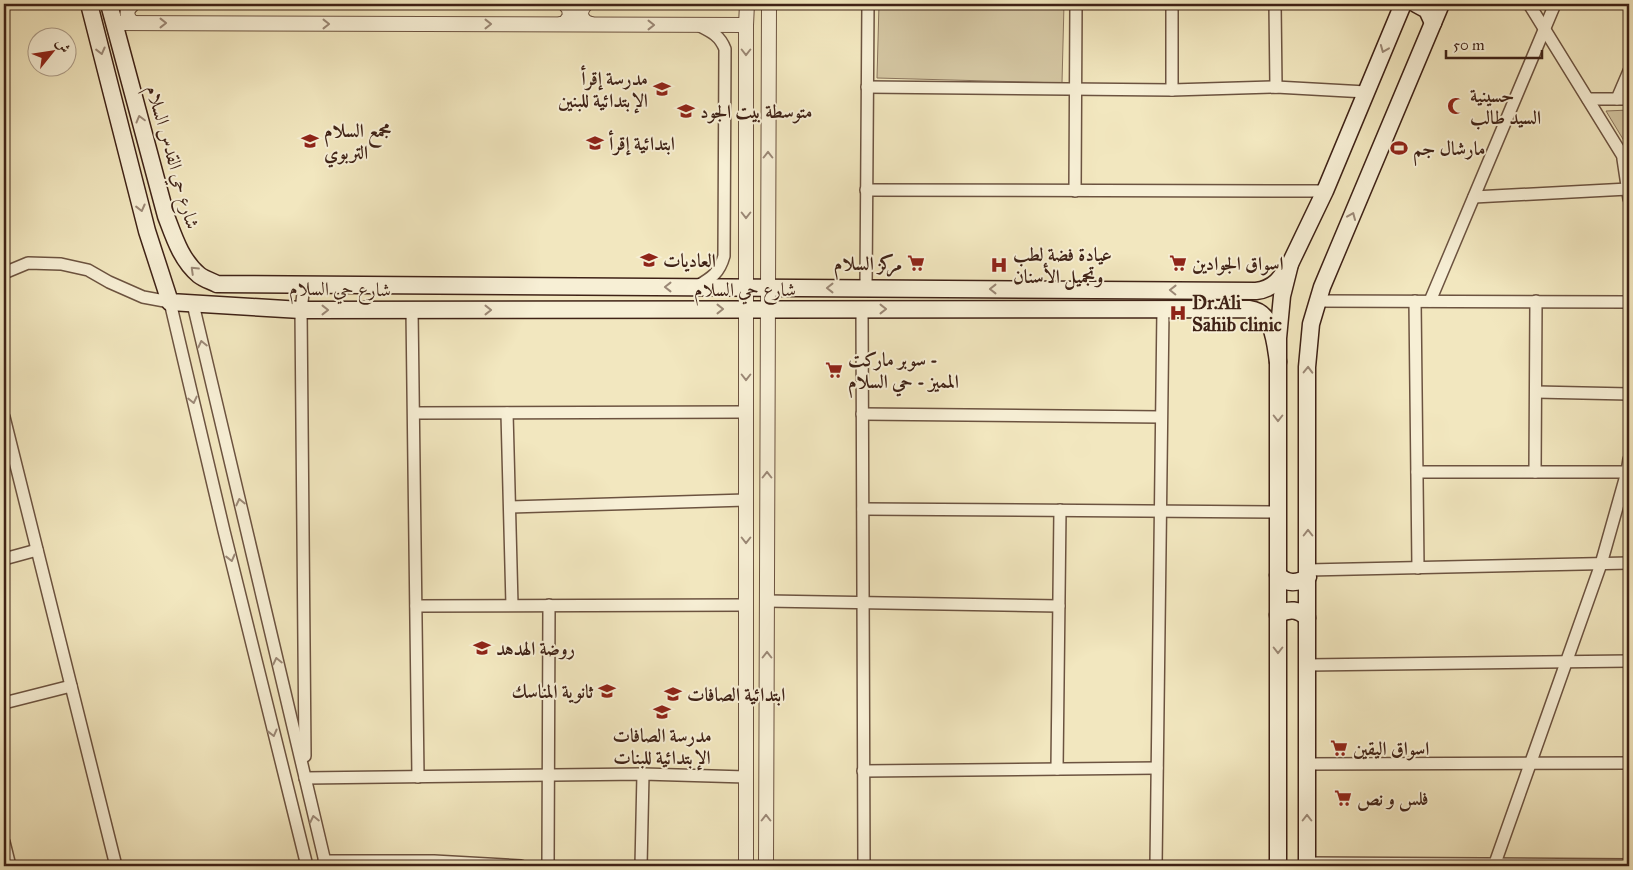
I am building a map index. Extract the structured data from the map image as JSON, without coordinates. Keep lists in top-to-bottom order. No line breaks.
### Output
{"streets":{"main road":["شارع حي القدس السلام","شارع حي السلام"]},"one_way":["شارع حي القدس السلام","شارع حي السلام"],"places":{"school or university":["مدرسة إقرأ الإبتدائية للبنين","متوسطة بيت الجود","مجمع السلام التربوي","ابتدائية إقرأ","العاديات","روضة الهدهد","ثانوية المناسك","ابتدائية الصافات","مدرسة الصافات الإبتدائية للبنات"],"mosque":["حسينية السيد طالب"],"sports":["مارشال جم"],"supermarket":["مركز السلام","اسواق الجوادين","سوبر ماركت - المميز - حي السلام","اسواق اليقين","فلس و نص"],"hospital":["عيادة فضة لطب وتجميل الأسنان","Dr.Ali Sahib clinic"]},"scale_bar":"50 m","north":"top right"}
